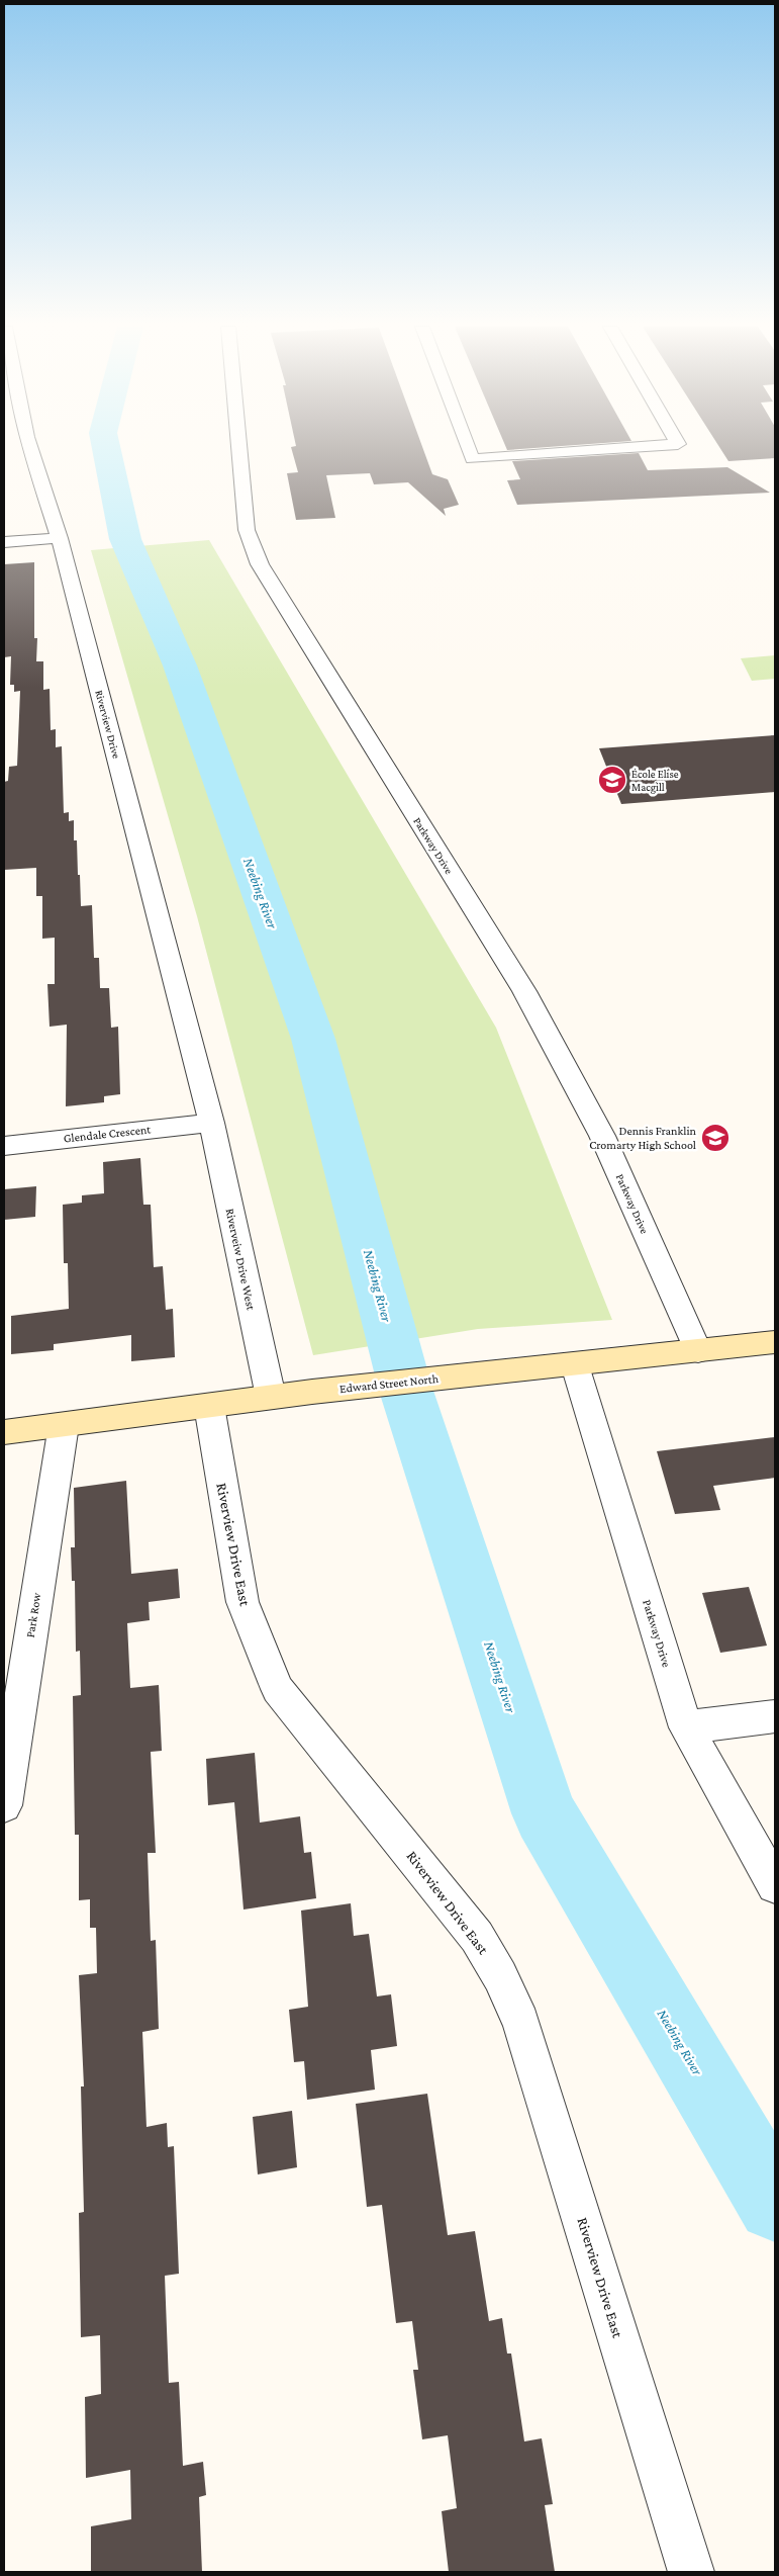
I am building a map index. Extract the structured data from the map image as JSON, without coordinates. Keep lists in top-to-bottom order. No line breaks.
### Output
{"streets":{"main road":["Edward Street North"],"street":["Riverview Drive","Parkway Drive","Glendale Crescent","Riverveiw Drive West","Riverview Drive East","Park Row"]},"crossings":[["Riverview Drive","Glendale Crescent"],["Riverview Drive","Riverveiw Drive West"],["Parkway Drive","Edward Street North"],["Glendale Crescent","Riverveiw Drive West"],["Riverveiw Drive West","Edward Street North"],["Edward Street North","Riverview Drive East"],["Edward Street North","Park Row"]],"water":["Neebing River"],"places":{"school or university":["École Elise Macgill","Dennis Franklin Cromarty High School"]}}
